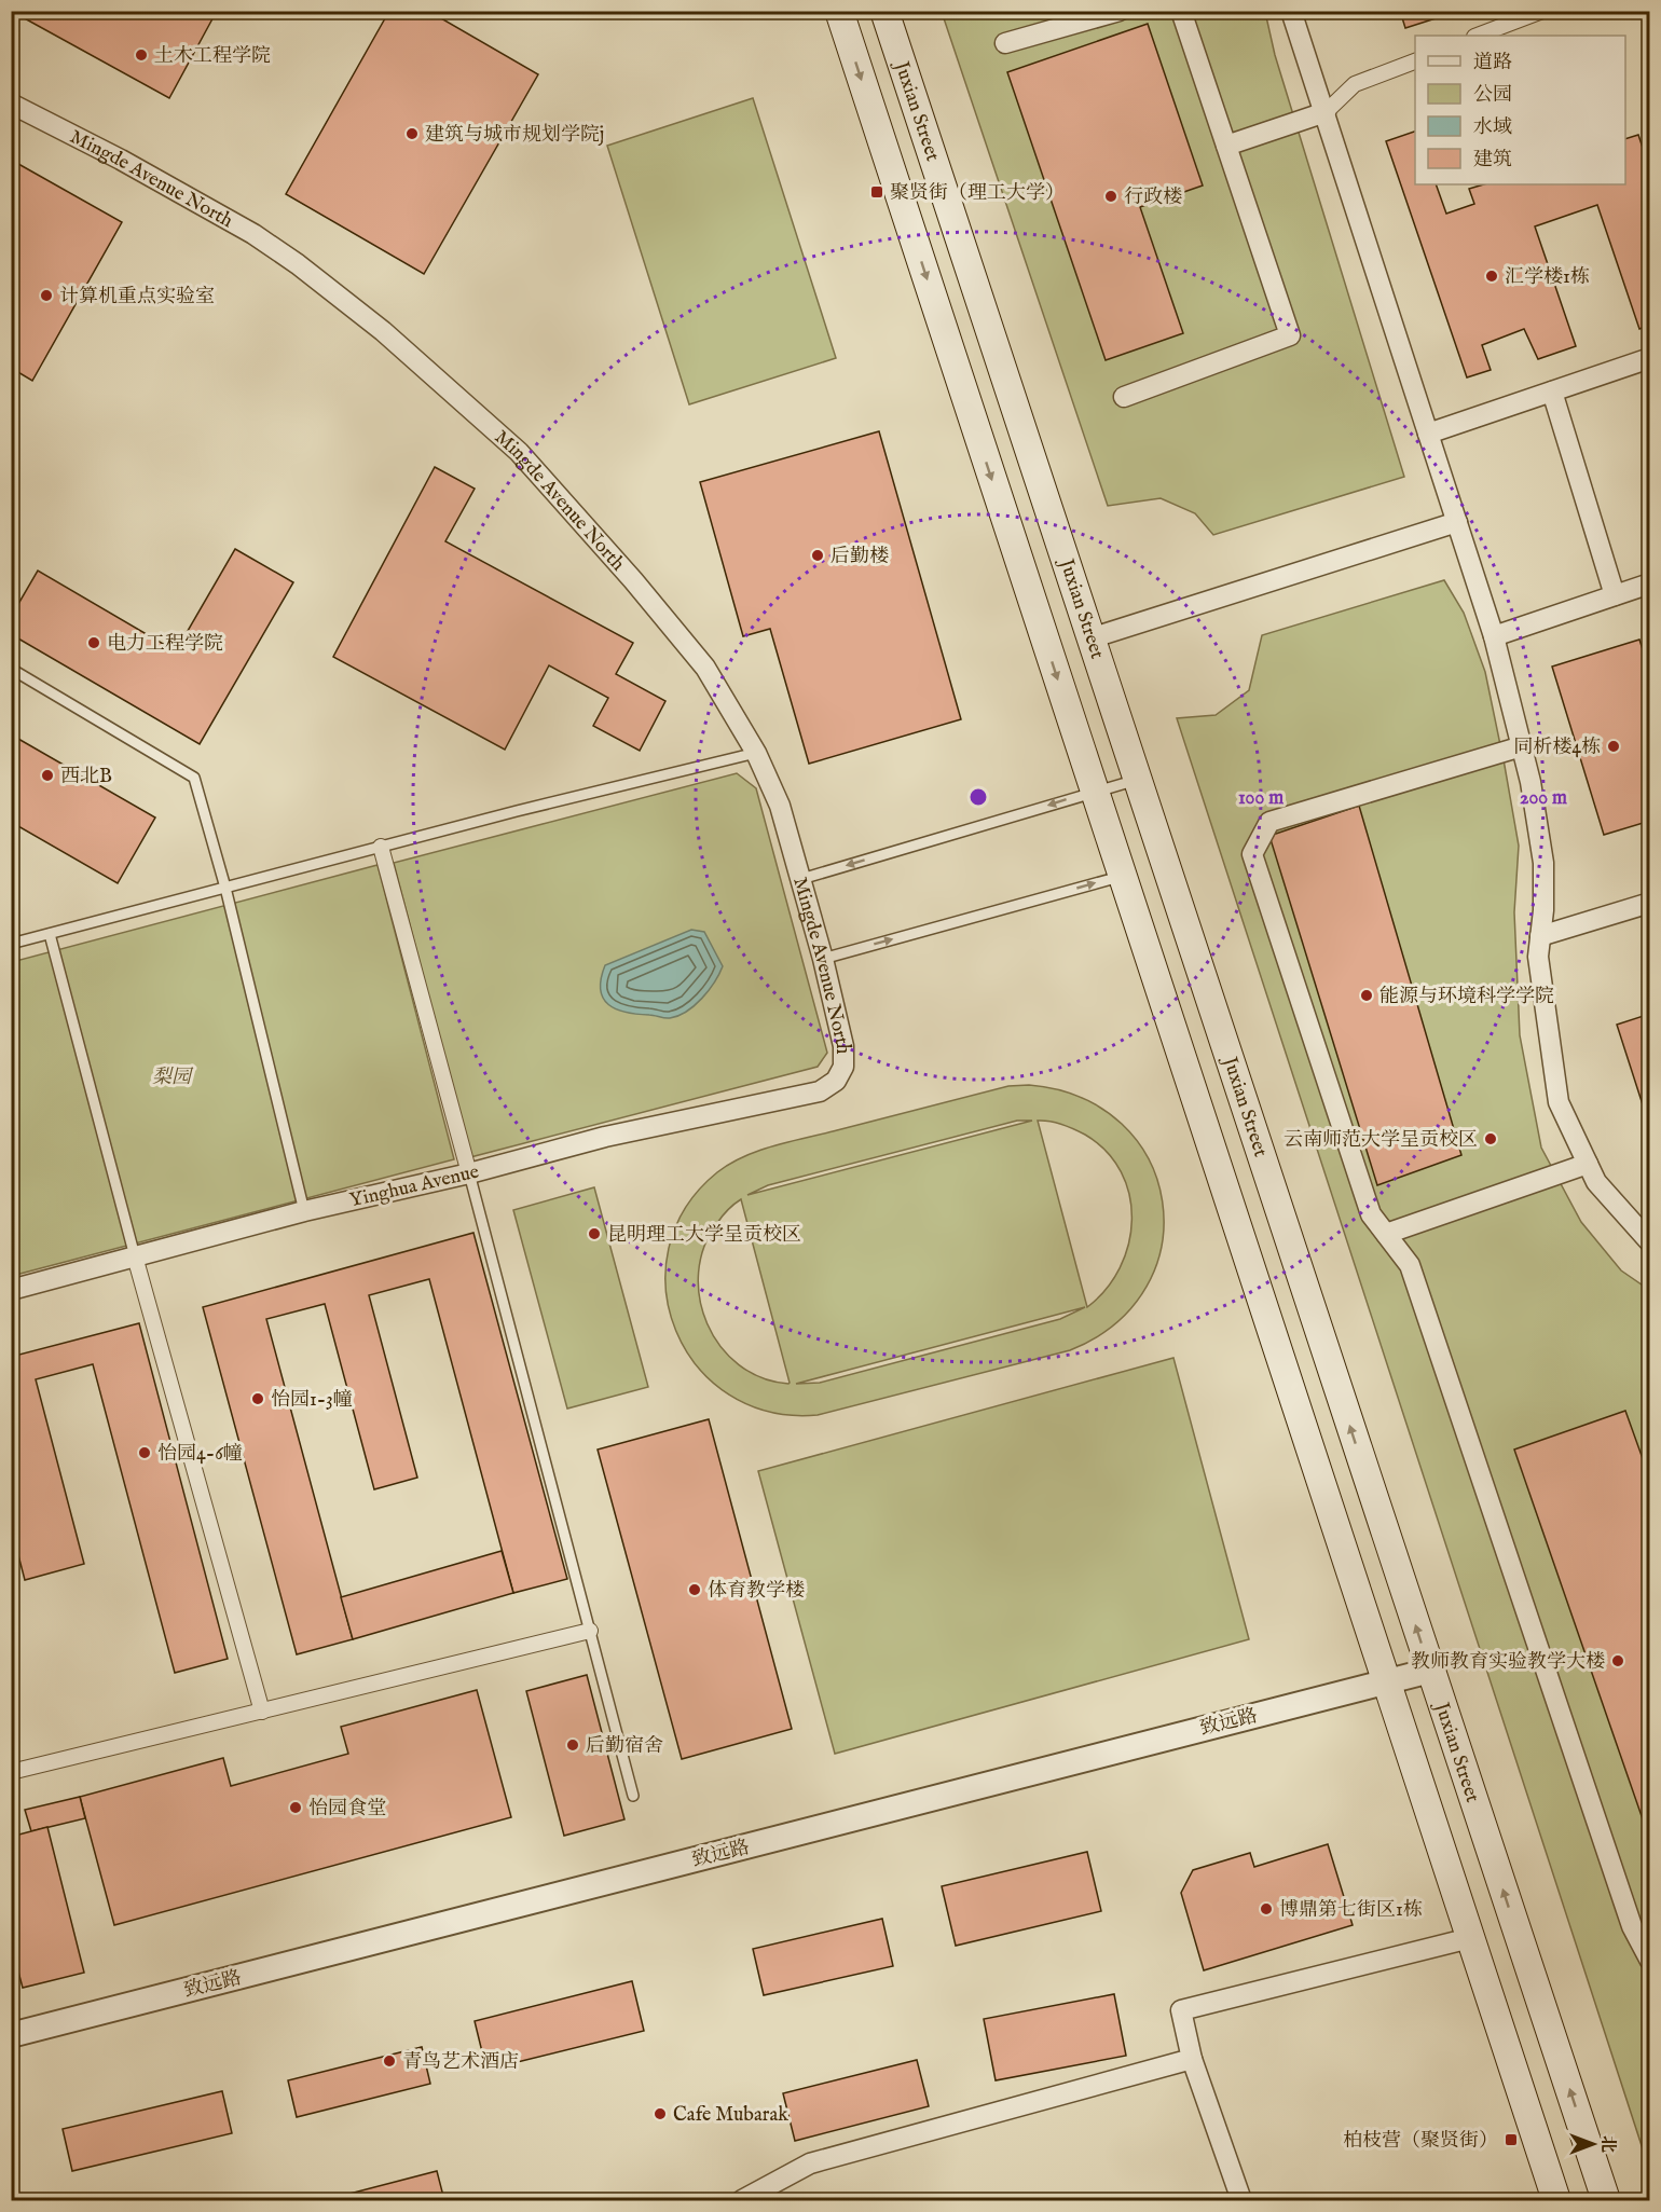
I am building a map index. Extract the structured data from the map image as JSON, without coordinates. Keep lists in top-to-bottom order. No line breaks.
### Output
{"streets":{"main road":["Juxian Street"],"street":["Mingde Avenue North","Yinghua Avenue","致远路"]},"crossings":[["Juxian Street","致远路"],["Mingde Avenue North","Yinghua Avenue"]],"parks":["梨园"],"places":{"other":["土木工程学院","建筑与城市规划学院j","行政楼","汇学楼1栋","计算机重点实验室","后勤楼","电力工程学院","同析楼4栋","西北B","能源与环境科学学院","云南师范大学呈贡校区","昆明理工大学呈贡校区","怡园1-3幢","怡园4-6幢","体育教学楼","教师教育实验教学大楼","后勤宿舍","怡园食堂","博鼎第七街区1栋","青鸟艺术酒店","Cafe Mubarak"],"transit":["聚贤街（理工大学）","柏枝营（聚贤街）"]},"legend":["道路","公园","水域","建筑"],"north":"right","rings":["100 m","200 m"]}
